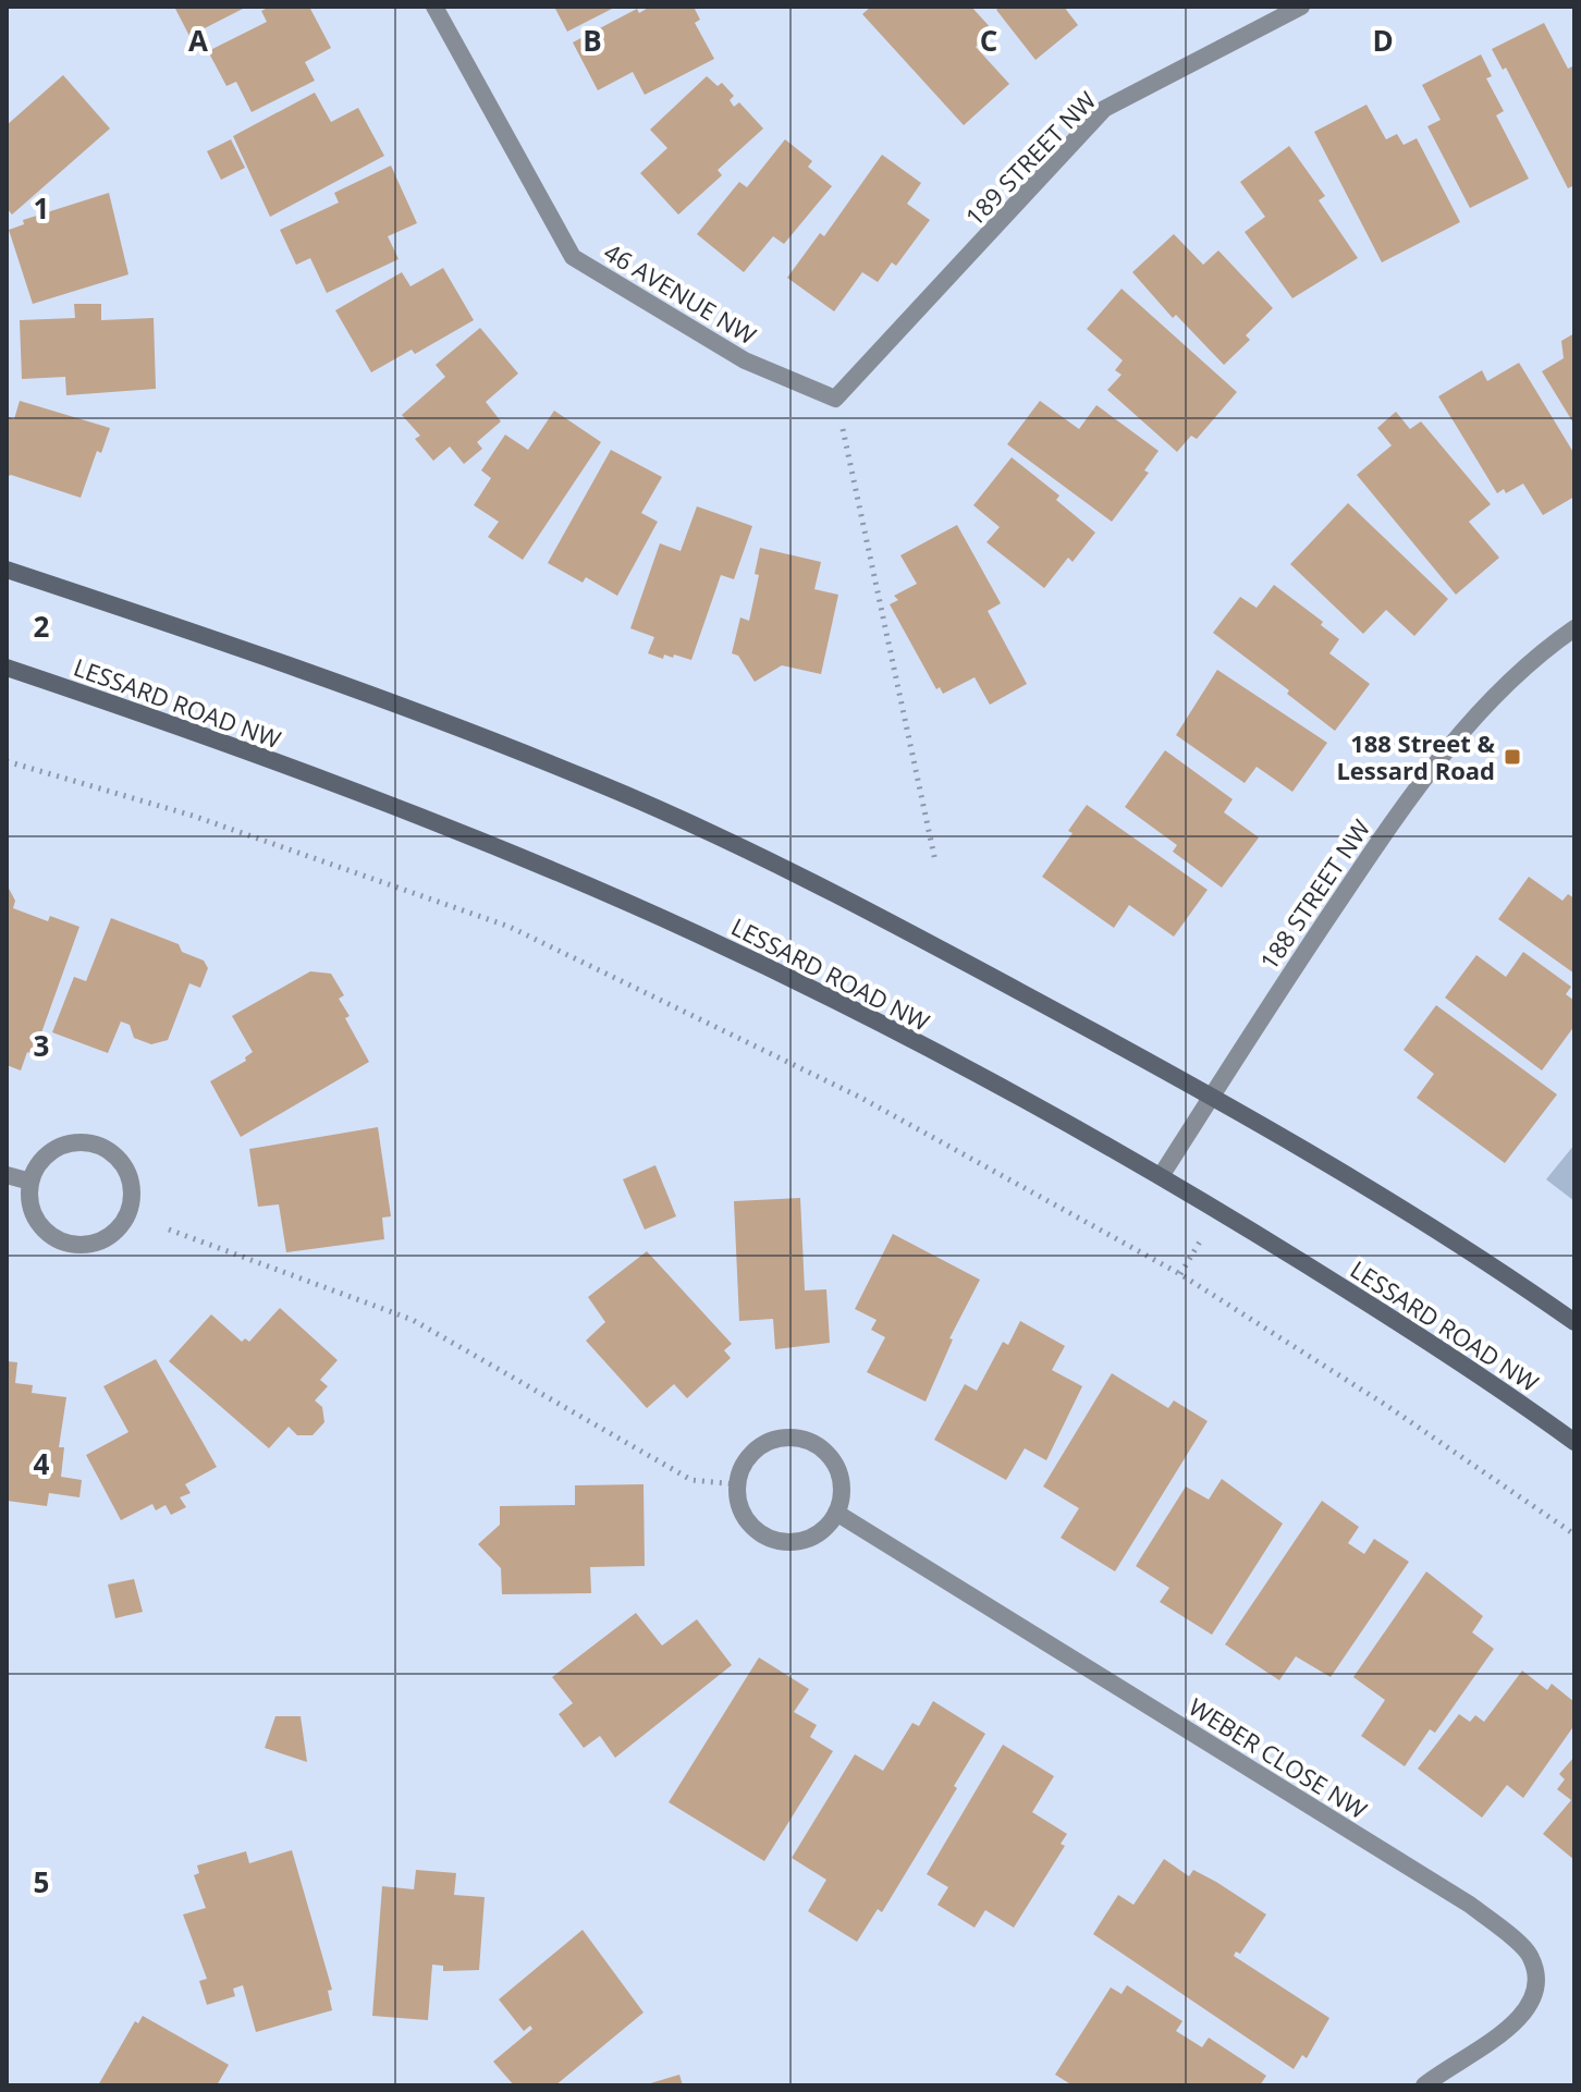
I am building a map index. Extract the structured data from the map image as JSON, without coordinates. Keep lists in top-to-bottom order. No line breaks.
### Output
{"streets":{"main road":["LESSARD ROAD NW"],"street":["189 STREET NW","46 AVENUE NW","188 STREET NW","WEBER CLOSE NW"]},"crossings":[["189 STREET NW","46 AVENUE NW"],["LESSARD ROAD NW","188 STREET NW"]],"places":{"transit":["188 Street & Lessard Road"]},"grid":{"columns":["A","B","C","D"],"rows":["1","2","3","4","5"]}}
